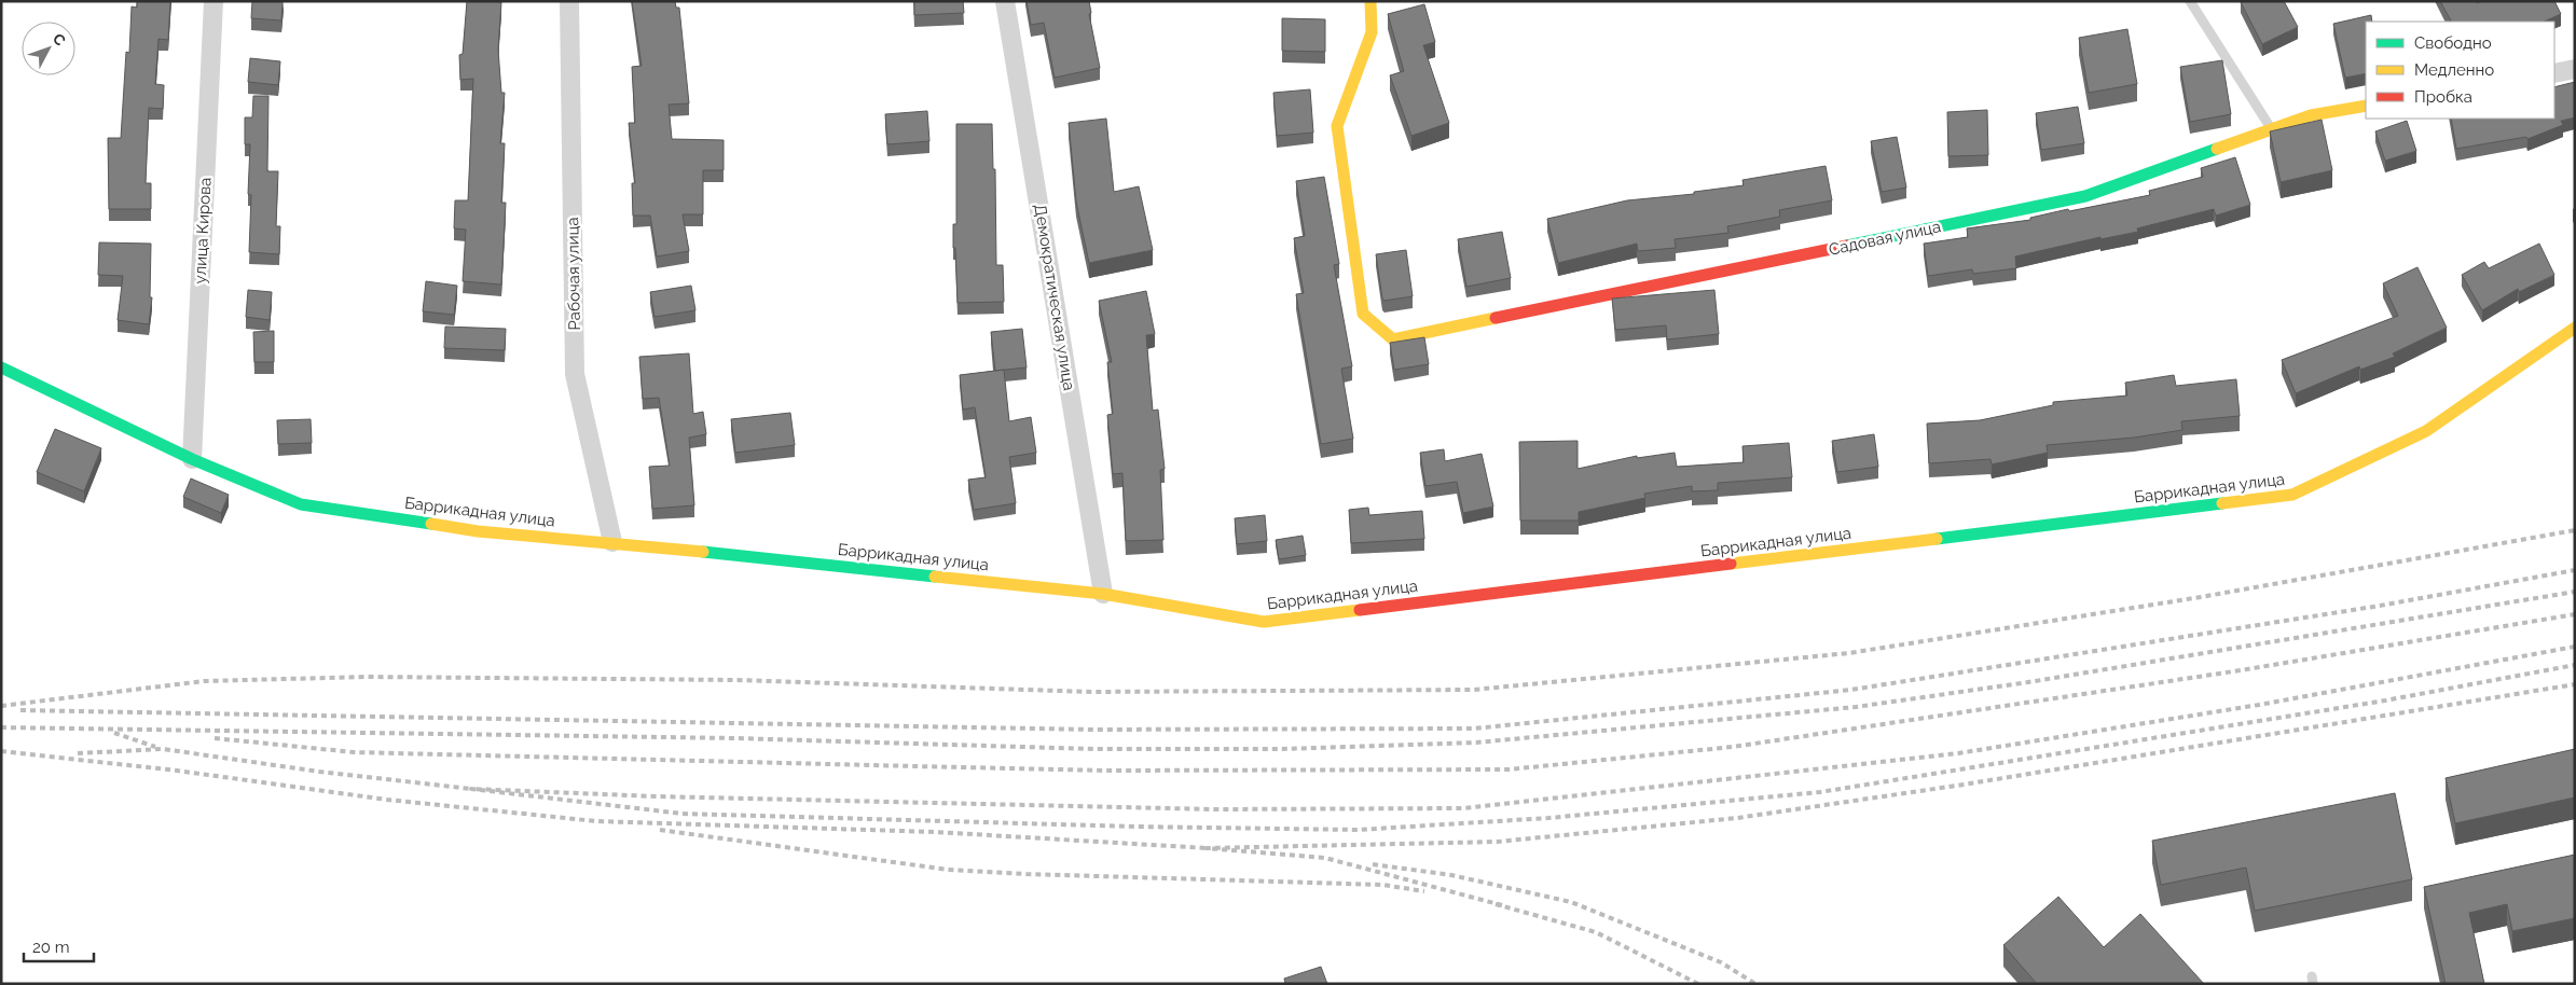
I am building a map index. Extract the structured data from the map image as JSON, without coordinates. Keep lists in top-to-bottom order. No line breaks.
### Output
{"streets":{"street":["улица Кирова","Садовая улица","Рабочая улица","Демократическая улица","Баррикадная улица"]},"crossings":[["улица Кирова","Баррикадная улица"],["Рабочая улица","Баррикадная улица"],["Демократическая улица","Баррикадная улица"]],"legend":["Свободно","Медленно","Пробка"],"scale_bar":"20 m","north":"top right"}
